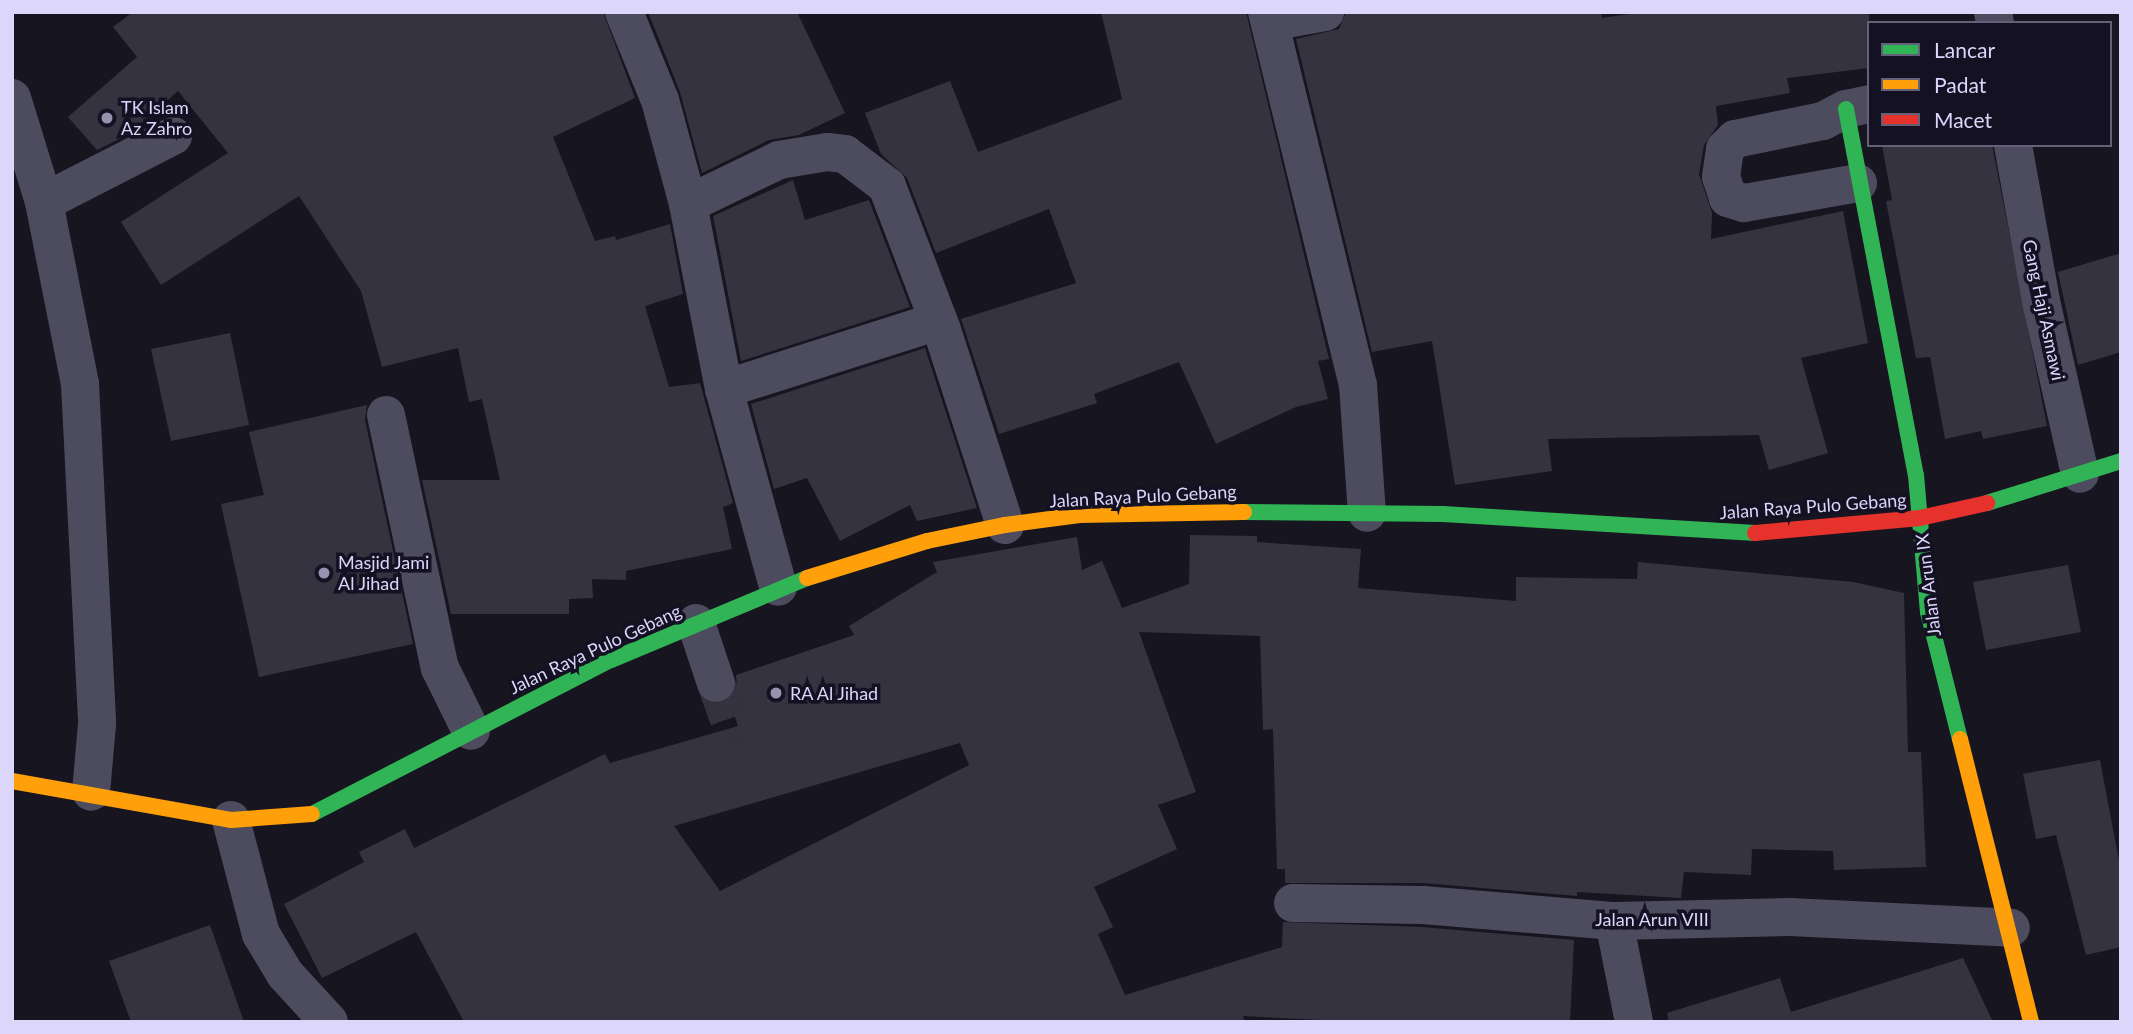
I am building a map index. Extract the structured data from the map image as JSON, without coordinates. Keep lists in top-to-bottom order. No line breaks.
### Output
{"streets":{"main road":["Jalan Raya Pulo Gebang","Jalan Arun IX"],"street":["Gang Haji Asmawi","Jalan Arun VIII"]},"crossings":[["Gang Haji Asmawi","Jalan Raya Pulo Gebang"],["Jalan Raya Pulo Gebang","Jalan Arun IX"],["Jalan Arun IX","Jalan Arun VIII"]],"places":["TK Islam Az Zahro","Masjid Jami Al Jihad","RA Al Jihad"],"legend":["Lancar","Padat","Macet"]}
